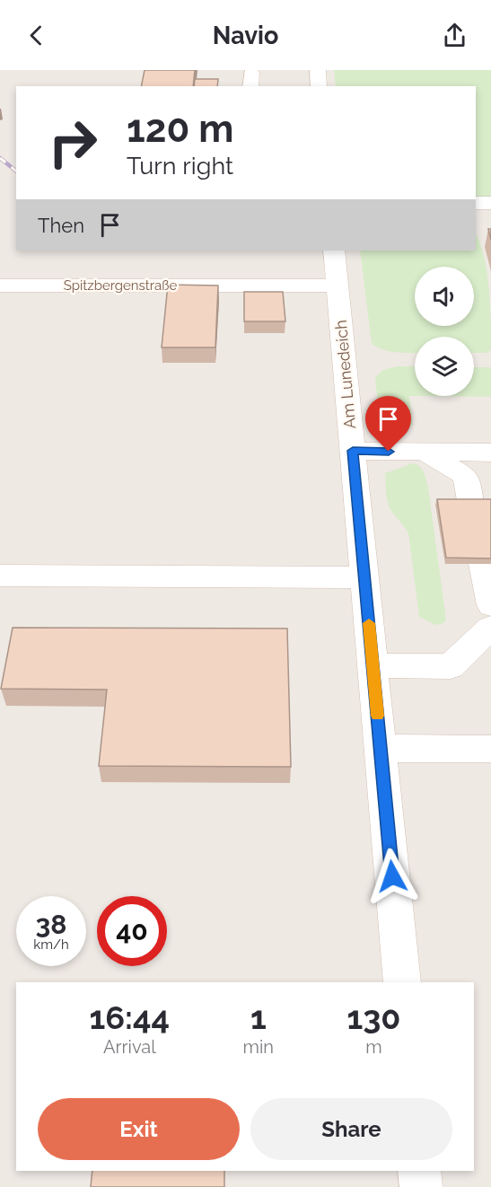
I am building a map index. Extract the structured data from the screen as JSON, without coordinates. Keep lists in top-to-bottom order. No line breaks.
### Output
{"streets":{"street":["Spitzbergenstraße","Am Lunedeich"]},"crossings":[["Spitzbergenstraße","Am Lunedeich"]],"page":{"header":"Navio","turn":["120 m","Turn right"],"then":"Then","speed":"38 km/h","limit":"40","eta":["16:44","Arrival","1","min","130","m"],"buttons":["Exit","Share"]}}
